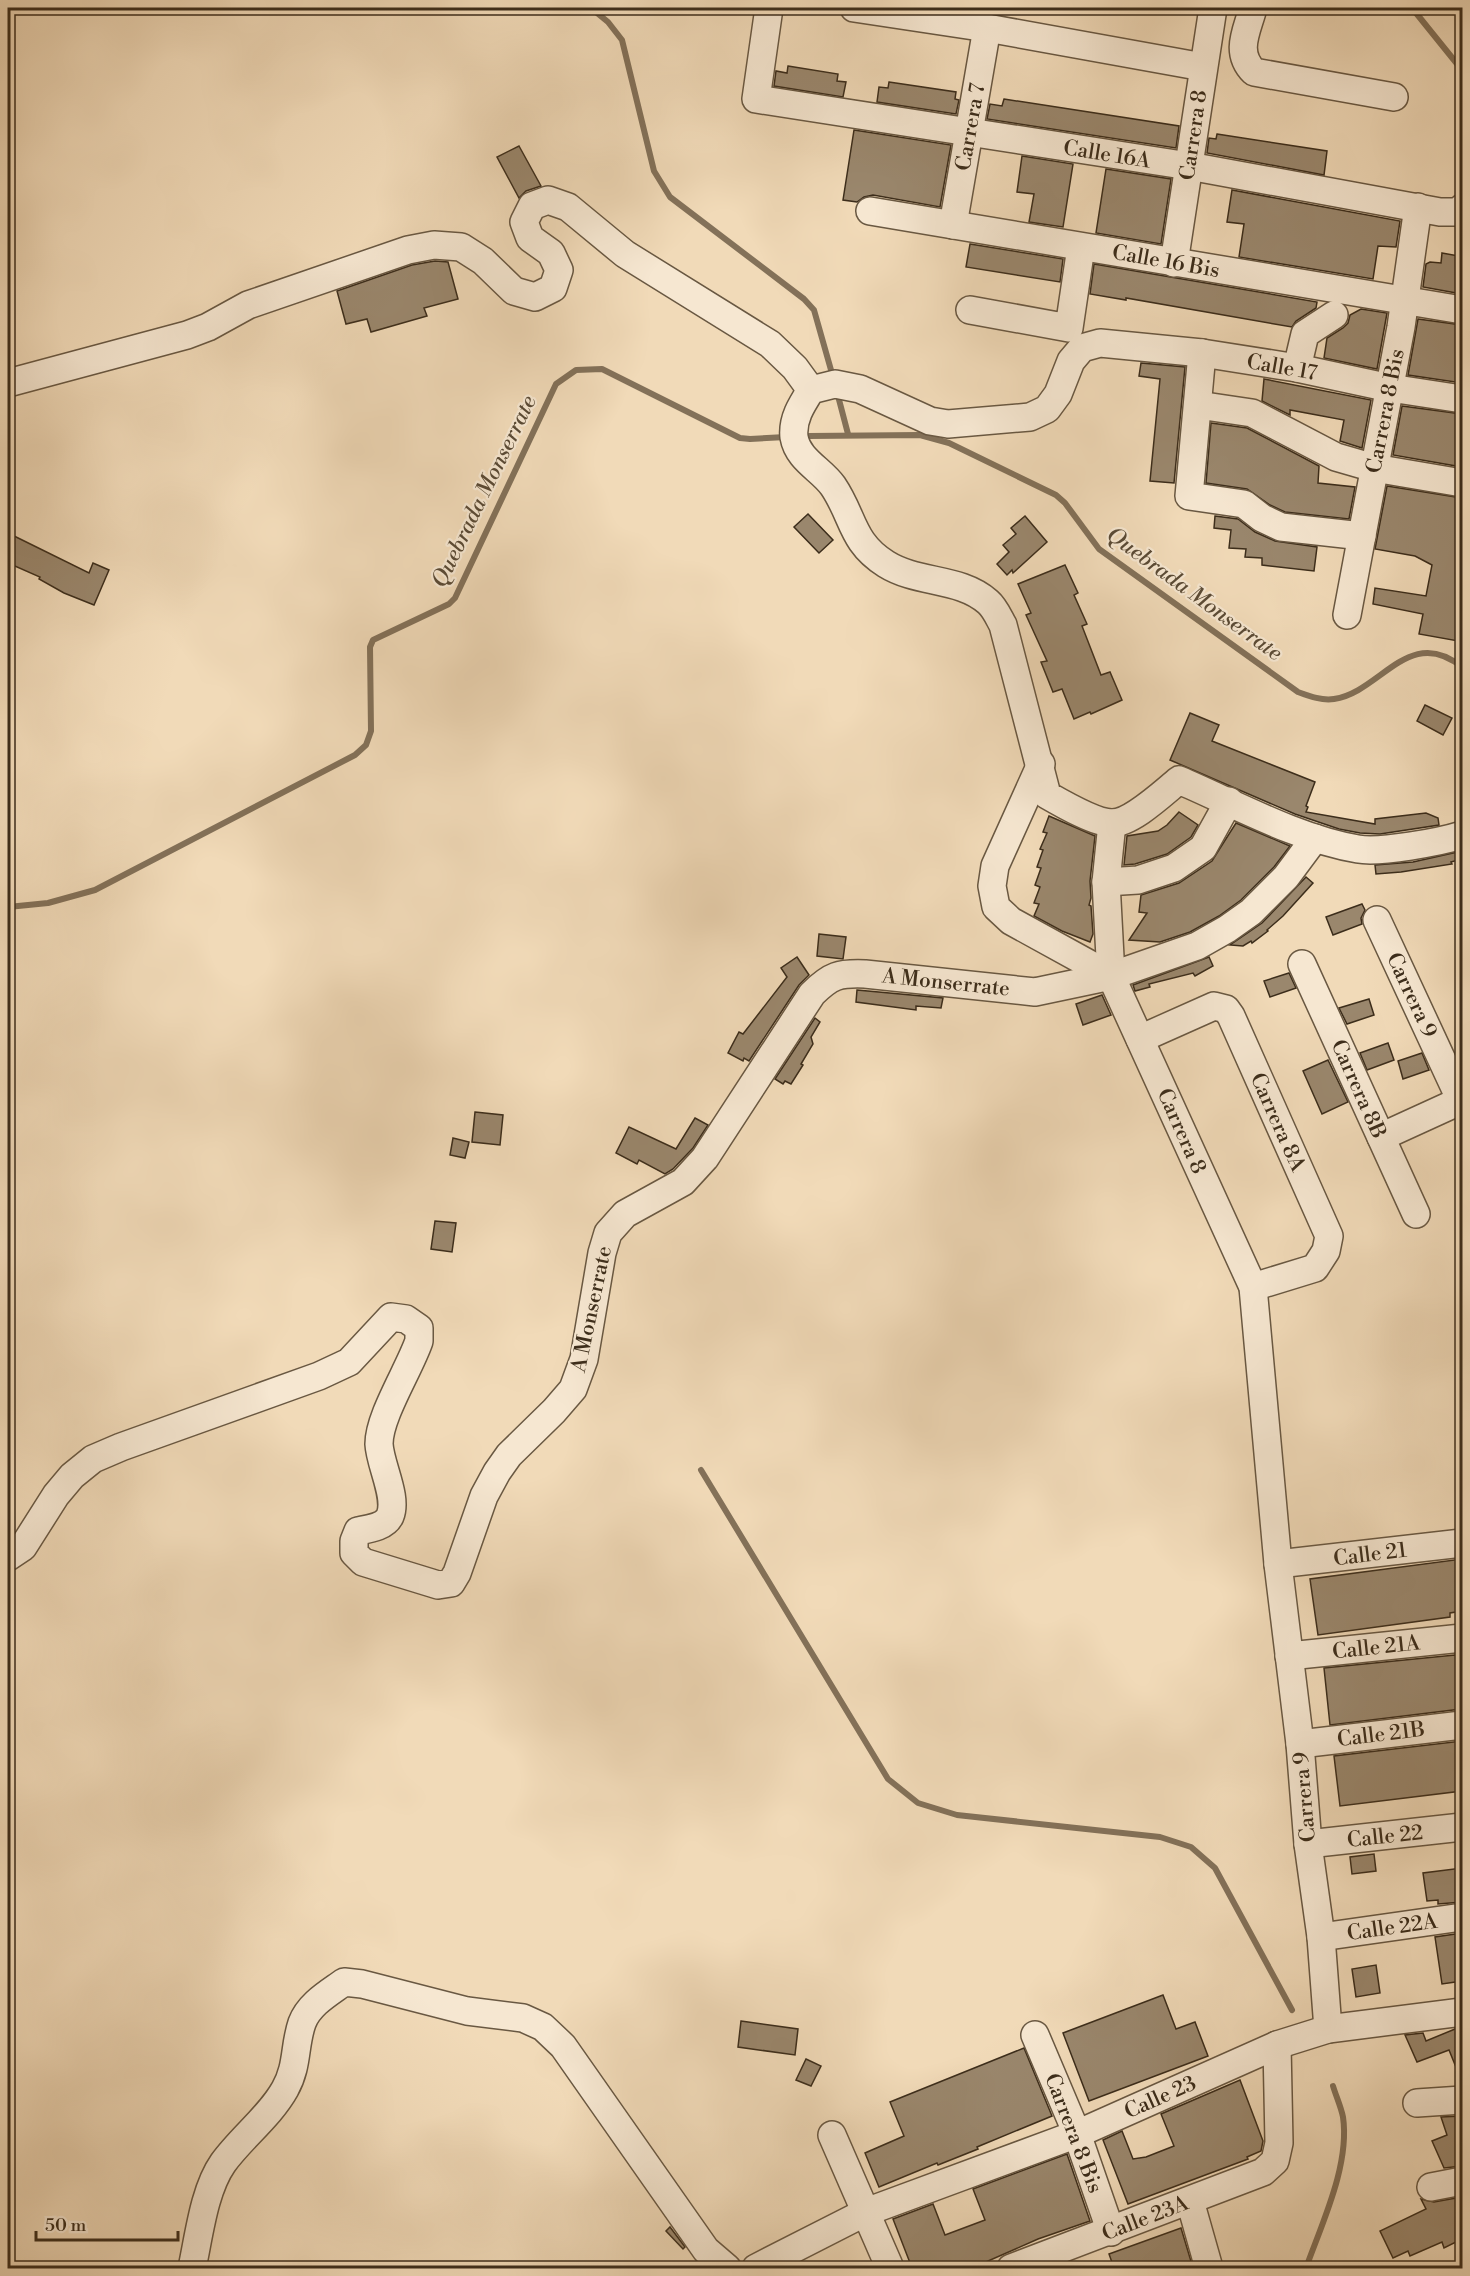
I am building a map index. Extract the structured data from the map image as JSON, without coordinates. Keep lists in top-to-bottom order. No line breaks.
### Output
{"streets":{"street":["Carrera 7","Carrera 8","Calle 16A","Calle 16 Bis","Calle 17","Carrera 8 Bis","A Monserrate","Carrera 9","Carrera 8B","Carrera 8A","Calle 21","Calle 21A","Calle 21B","Calle 22","Calle 22A","Calle 23","Calle 23A"]},"crossings":[["Carrera 7","Calle 16A"],["Carrera 7","Calle 16 Bis"],["Carrera 8","Calle 16A"],["Carrera 8","Calle 16 Bis"],["Carrera 8","A Monserrate"],["Carrera 8","Carrera 9"],["Carrera 8","Carrera 8A"],["Carrera 8","Calle 21"],["Calle 16A","Carrera 8 Bis"],["Calle 16 Bis","Carrera 8 Bis"],["Calle 17","Carrera 8 Bis"],["Carrera 8 Bis","Calle 23"],["Carrera 8 Bis","Calle 23A"],["Carrera 9","Calle 21"],["Carrera 9","Calle 21A"],["Carrera 9","Calle 21B"],["Carrera 9","Calle 22"],["Carrera 9","Calle 22A"],["Carrera 9","Calle 23"],["Calle 23","Calle 23A"]],"water":["Quebrada Monserrate"],"scale_bar":"50 m"}
